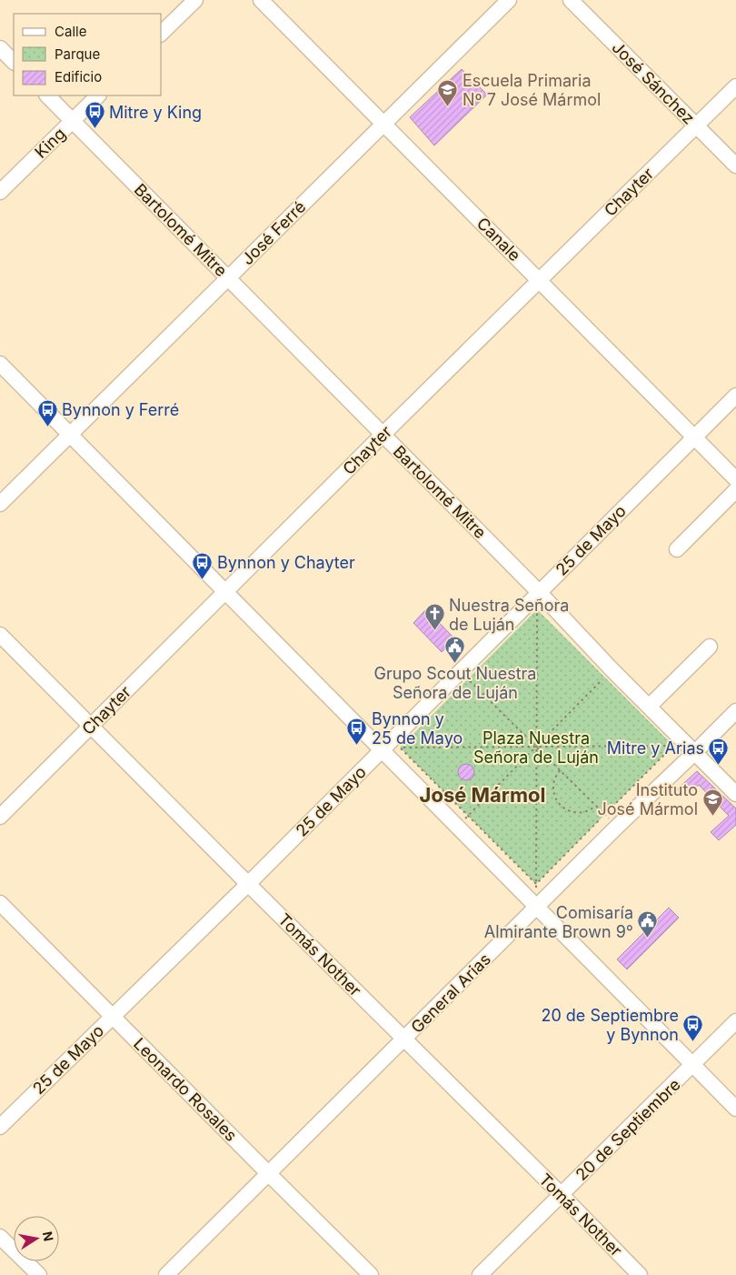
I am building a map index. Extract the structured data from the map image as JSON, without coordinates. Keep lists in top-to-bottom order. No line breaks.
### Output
{"streets":{"street":["José Sánchez","King","Chayter","Bartolomé Mitre","José Ferré","Canale","25 de Mayo","Tomás Nother","General Arias","Leonardo Rosales","20 de Septiembre"]},"crossings":[["José Sánchez","Chayter"],["King","Bartolomé Mitre"],["Chayter","Bartolomé Mitre"],["Chayter","Canale"],["Chayter","Tomás Nother"],["Bartolomé Mitre","José Ferré"],["Bartolomé Mitre","25 de Mayo"],["Bartolomé Mitre","General Arias"],["José Ferré","Canale"],["Canale","25 de Mayo"],["25 de Mayo","Tomás Nother"],["25 de Mayo","Leonardo Rosales"],["Tomás Nother","General Arias"],["Tomás Nother","20 de Septiembre"],["General Arias","Leonardo Rosales"]],"districts":["José Mármol"],"parks":["Plaza Nuestra Señora de Luján"],"places":{"school or university":["Escuela Primaria Nº 7 José Mármol","Instituto José Mármol"],"bus stop":["Mitre y King","Bynnon y Ferré","Bynnon y Chayter","Bynnon y 25 de Mayo","Mitre y Arias","20 de Septiembre y Bynnon"],"church":["Nuestra Señora de Luján"],"public building":["Grupo Scout Nuestra Señora de Luján","Comisaría Almirante Brown 9°"]},"legend":["Calle","Parque","Edificio"],"north":"right"}
